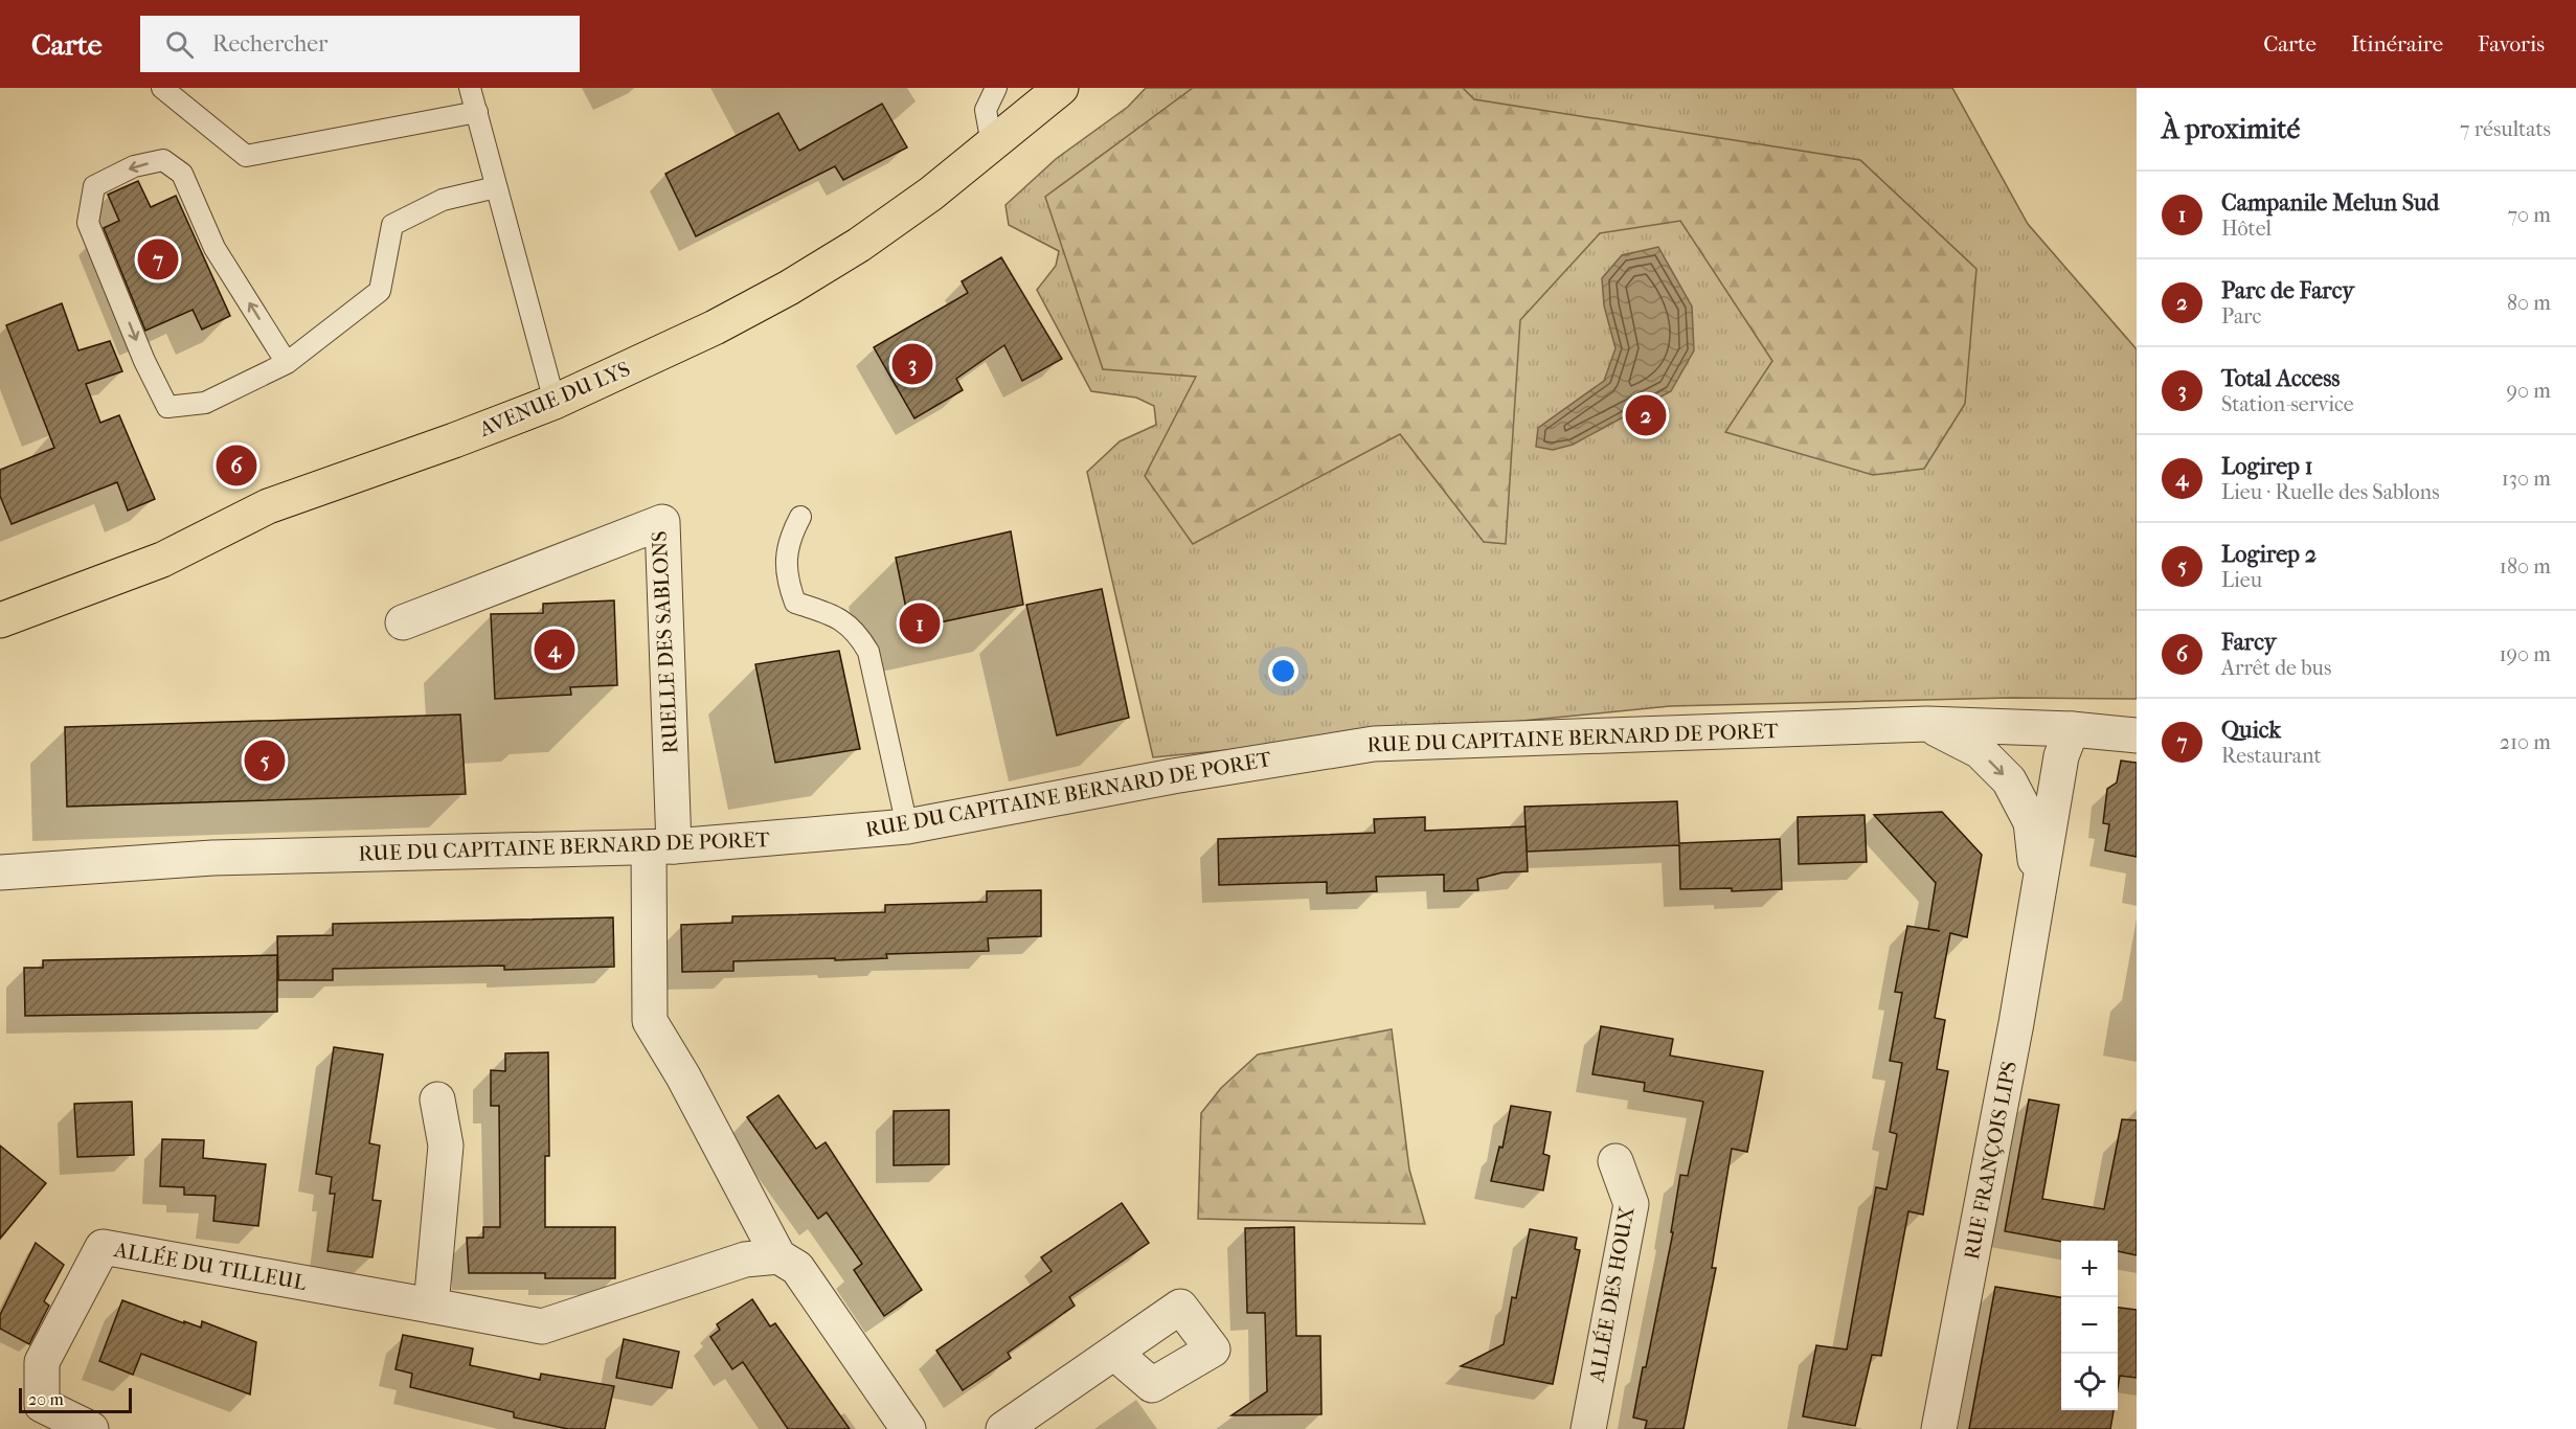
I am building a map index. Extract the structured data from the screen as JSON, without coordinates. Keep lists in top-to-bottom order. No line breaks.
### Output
{"streets":{"main road":["AVENUE DU LYS"],"street":["RUELLE DES SABLONS","RUE DU CAPITAINE BERNARD DE PORET","RUE FRANÇOIS LIPS","ALLÉE DU TILLEUL","ALLÉE DES HOUX"]},"crossings":[["RUELLE DES SABLONS","RUE DU CAPITAINE BERNARD DE PORET"],["RUE DU CAPITAINE BERNARD DE PORET","RUE FRANÇOIS LIPS"]],"scale_bar":"20 m","page":{"header":"Carte","search":"Rechercher","nav":["Carte","Itinéraire","Favoris"],"heading":["À proximité","7 résultats"],"list":[{"mark":"1","name":"Campanile Melun Sud","note":"Hôtel","value":"70 m"},{"mark":"2","name":"Parc de Farcy","note":"Parc","value":"80 m"},{"mark":"3","name":"Total Access","note":"Station-service","value":"90 m"},{"mark":"4","name":"Logirep 1","note":"Lieu · Ruelle des Sablons","value":"130 m"},{"mark":"5","name":"Logirep 2","note":"Lieu","value":"180 m"},{"mark":"6","name":"Farcy","note":"Arrêt de bus","value":"190 m"},{"mark":"7","name":"Quick","note":"Restaurant","value":"210 m"}],"pins":["7","3","2","6","1","4","5"],"map_buttons":["+","−"],"scale":"20 m"}}
